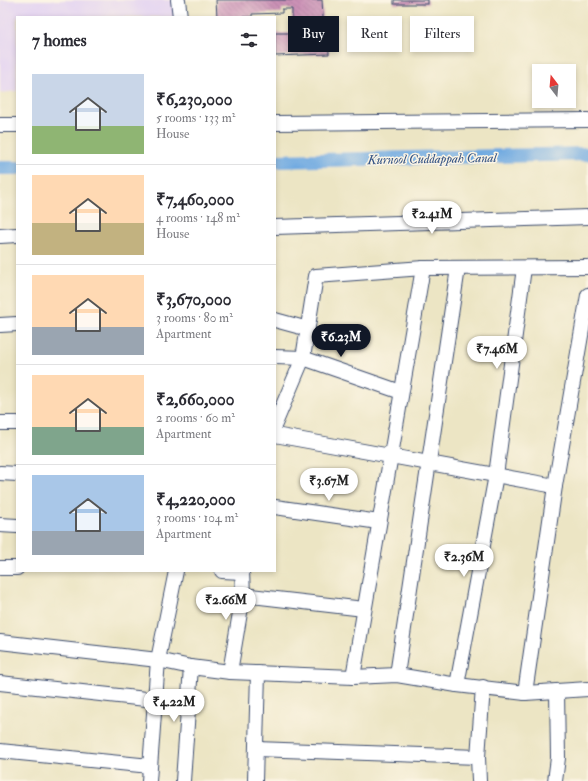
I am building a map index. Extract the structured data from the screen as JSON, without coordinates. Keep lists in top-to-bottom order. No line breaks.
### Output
{"water":["Kurnool Cuddappah Canal"],"north":"top","page":{"chip":["Buy","Rent","Filters"],"heading":"7 homes","list":[{"name":"₹6,230,000","note":"5 rooms · 133 m² · House"},{"name":"₹7,460,000","note":"4 rooms · 148 m² · House"},{"name":"₹3,670,000","note":"3 rooms · 80 m² · Apartment"},{"name":"₹2,660,000","note":"2 rooms · 60 m² · Apartment"},{"name":"₹4,220,000","note":"3 rooms · 104 m² · Apartment"}],"price":["₹2.41M","₹6.23M","₹7.46M","₹3.67M","₹2.36M","₹2.66M","₹4.22M"]}}
